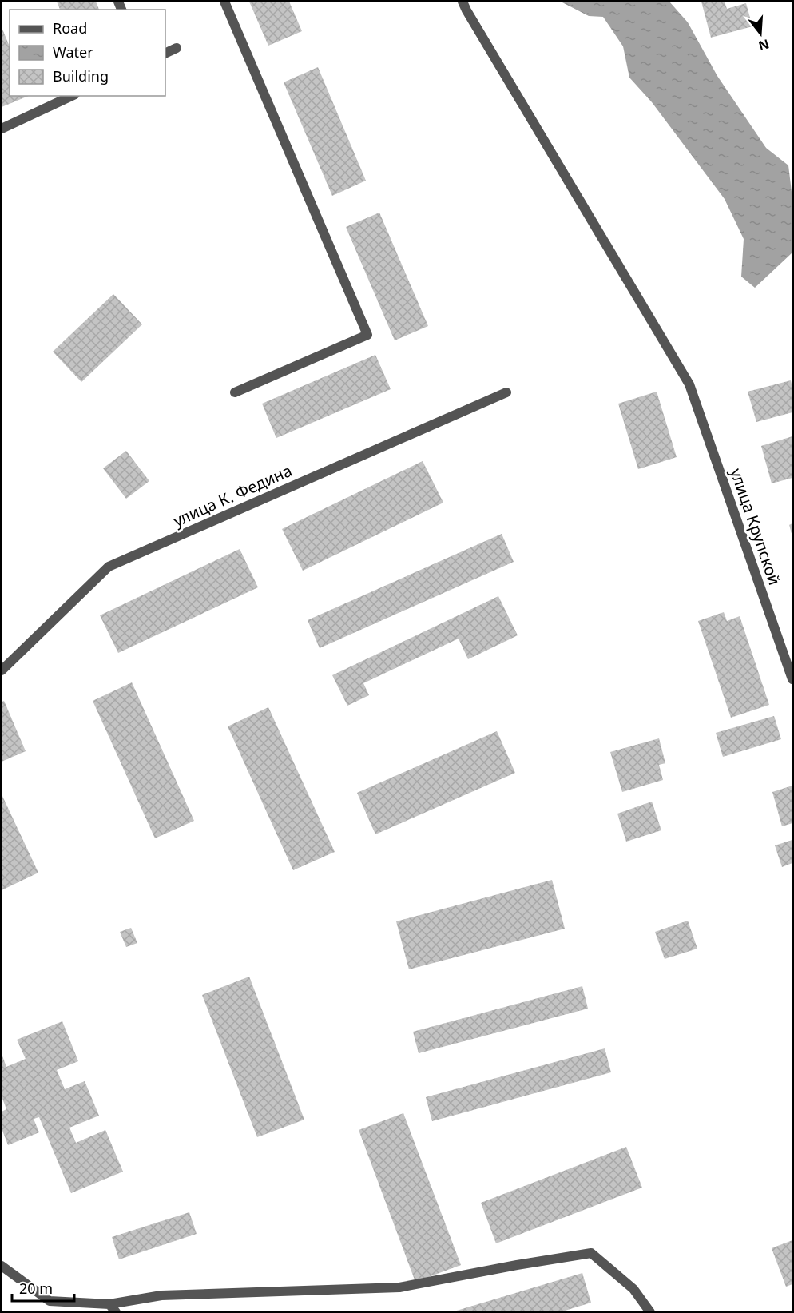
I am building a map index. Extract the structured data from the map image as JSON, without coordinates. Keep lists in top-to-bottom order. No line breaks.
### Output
{"streets":{"street":["улица К. Федина","улица Крупской"]},"legend":["Road","Water","Building"],"scale_bar":"20 m","north":"bottom"}
